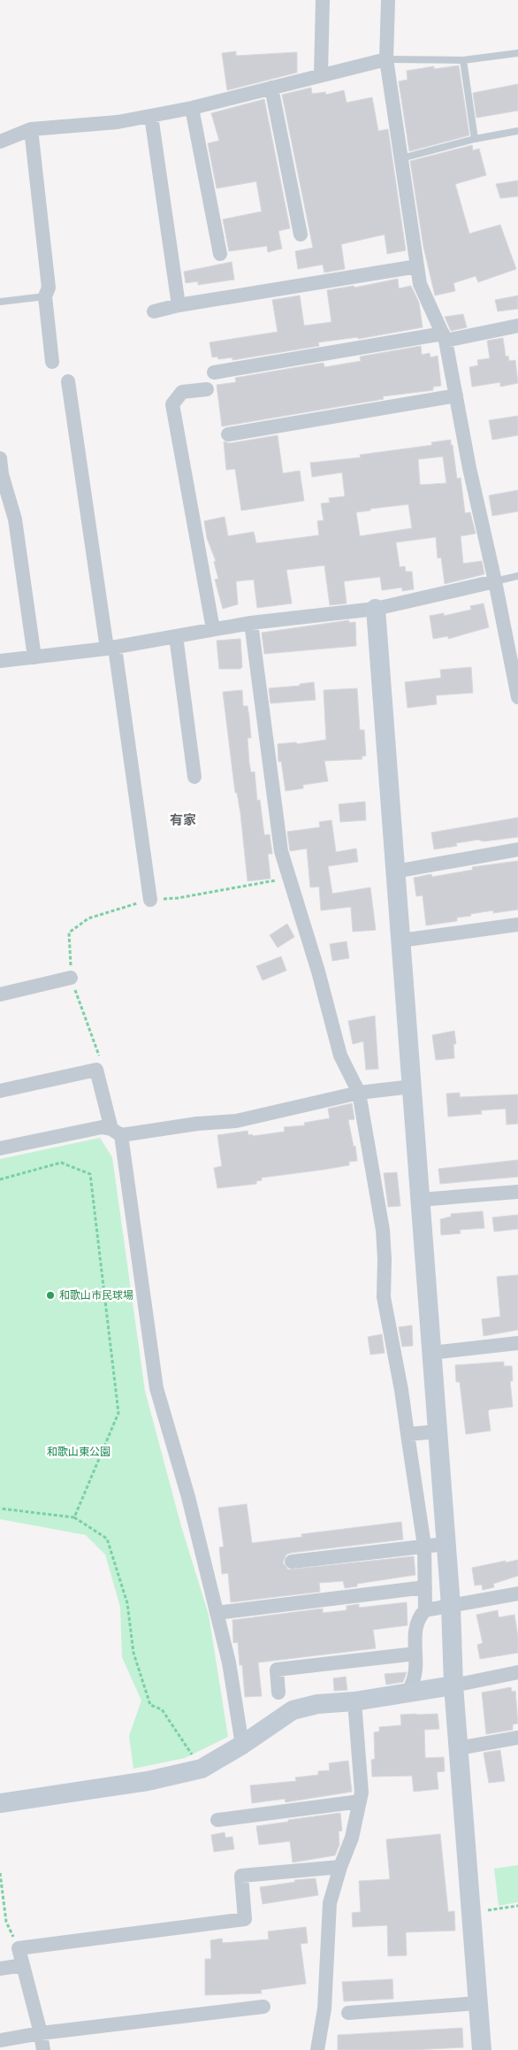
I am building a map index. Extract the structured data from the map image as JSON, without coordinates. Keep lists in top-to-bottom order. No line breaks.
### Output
{"districts":["有家"],"parks":["和歌山東公園"],"places":["和歌山市民球場"]}
